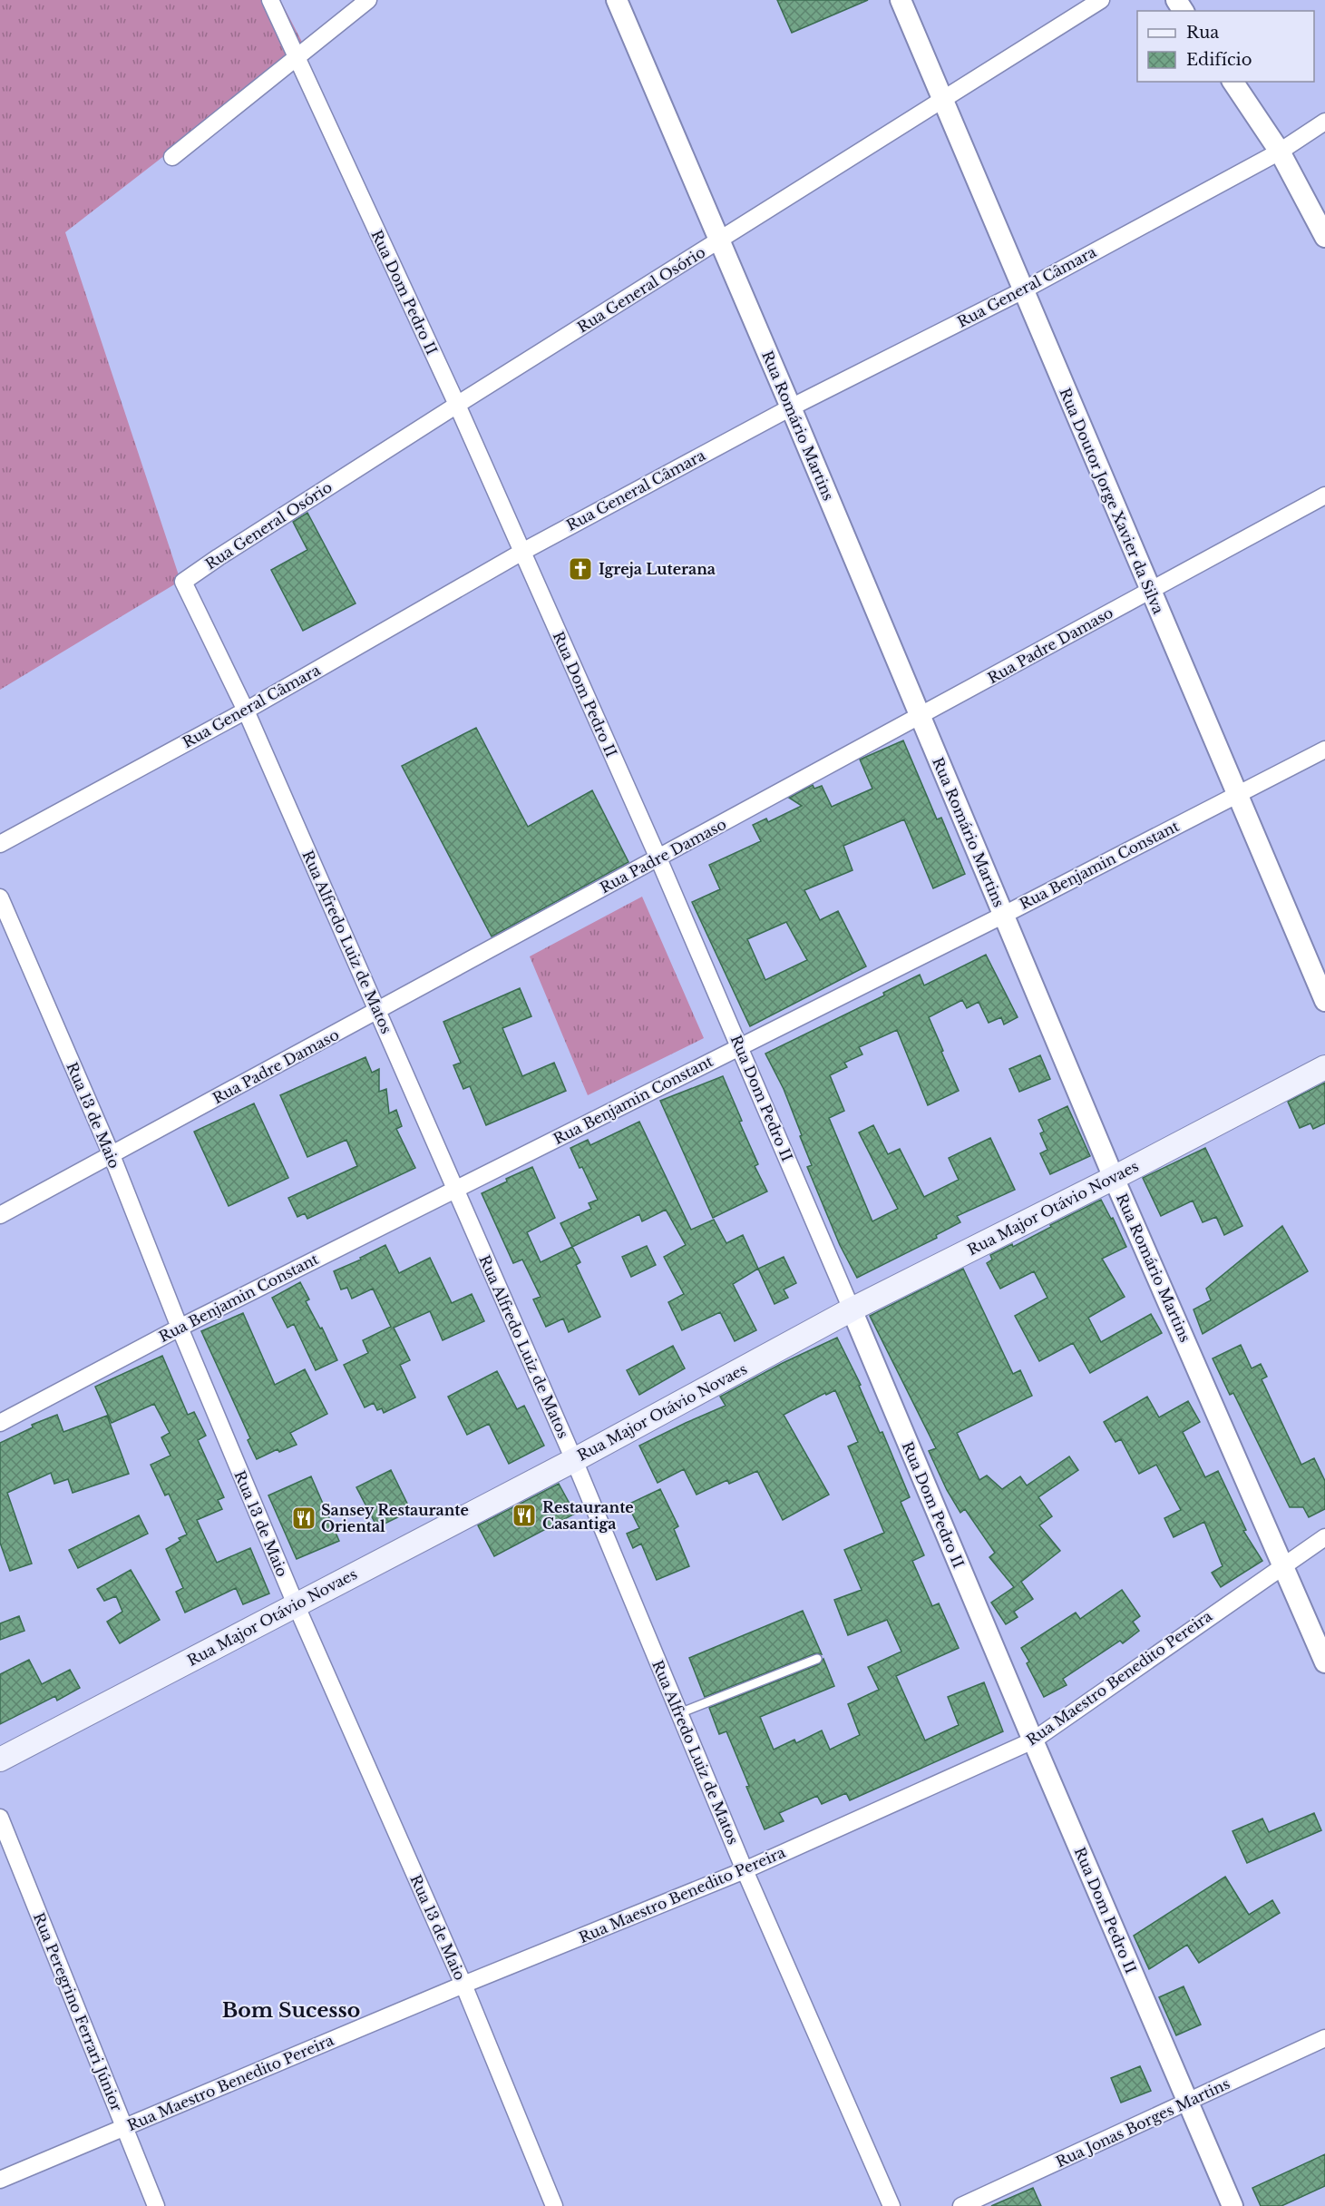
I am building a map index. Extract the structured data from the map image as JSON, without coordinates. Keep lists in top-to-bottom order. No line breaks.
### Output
{"streets":{"main road":["Rua Major Otávio Novaes"],"street":["Rua General Câmara","Rua General Osório","Rua Dom Pedro II","Rua Romário Martins","Rua Doutor Jorge Xavier da Silva","Rua Padre Damaso","Rua Benjamin Constant","Rua Alfredo Luiz de Matos","Rua 13 de Maio","Rua Maestro Benedito Pereira","Rua Peregrino Ferrari Júnior","Rua Jonas Borges Martins"]},"crossings":[["Rua General Câmara","Rua Dom Pedro II"],["Rua General Câmara","Rua Romário Martins"],["Rua General Câmara","Rua Doutor Jorge Xavier da Silva"],["Rua General Câmara","Rua Alfredo Luiz de Matos"],["Rua General Osório","Rua Dom Pedro II"],["Rua General Osório","Rua Romário Martins"],["Rua General Osório","Rua Doutor Jorge Xavier da Silva"],["Rua General Osório","Rua Alfredo Luiz de Matos"],["Rua Dom Pedro II","Rua Padre Damaso"],["Rua Dom Pedro II","Rua Benjamin Constant"],["Rua Dom Pedro II","Rua Major Otávio Novaes"],["Rua Dom Pedro II","Rua Maestro Benedito Pereira"],["Rua Dom Pedro II","Rua Jonas Borges Martins"],["Rua Romário Martins","Rua Padre Damaso"],["Rua Romário Martins","Rua Benjamin Constant"],["Rua Romário Martins","Rua Major Otávio Novaes"],["Rua Romário Martins","Rua Maestro Benedito Pereira"],["Rua Doutor Jorge Xavier da Silva","Rua Padre Damaso"],["Rua Doutor Jorge Xavier da Silva","Rua Benjamin Constant"],["Rua Padre Damaso","Rua Alfredo Luiz de Matos"],["Rua Padre Damaso","Rua 13 de Maio"],["Rua Benjamin Constant","Rua Alfredo Luiz de Matos"],["Rua Benjamin Constant","Rua 13 de Maio"],["Rua Alfredo Luiz de Matos","Rua Major Otávio Novaes"],["Rua Alfredo Luiz de Matos","Rua Maestro Benedito Pereira"],["Rua 13 de Maio","Rua Major Otávio Novaes"],["Rua 13 de Maio","Rua Maestro Benedito Pereira"],["Rua Maestro Benedito Pereira","Rua Peregrino Ferrari Júnior"]],"districts":["Bom Sucesso"],"places":{"church":["Igreja Luterana"],"restaurant":["Restaurante Casantiga","Sansey Restaurante Oriental"]},"legend":["Rua","Edifício"]}
